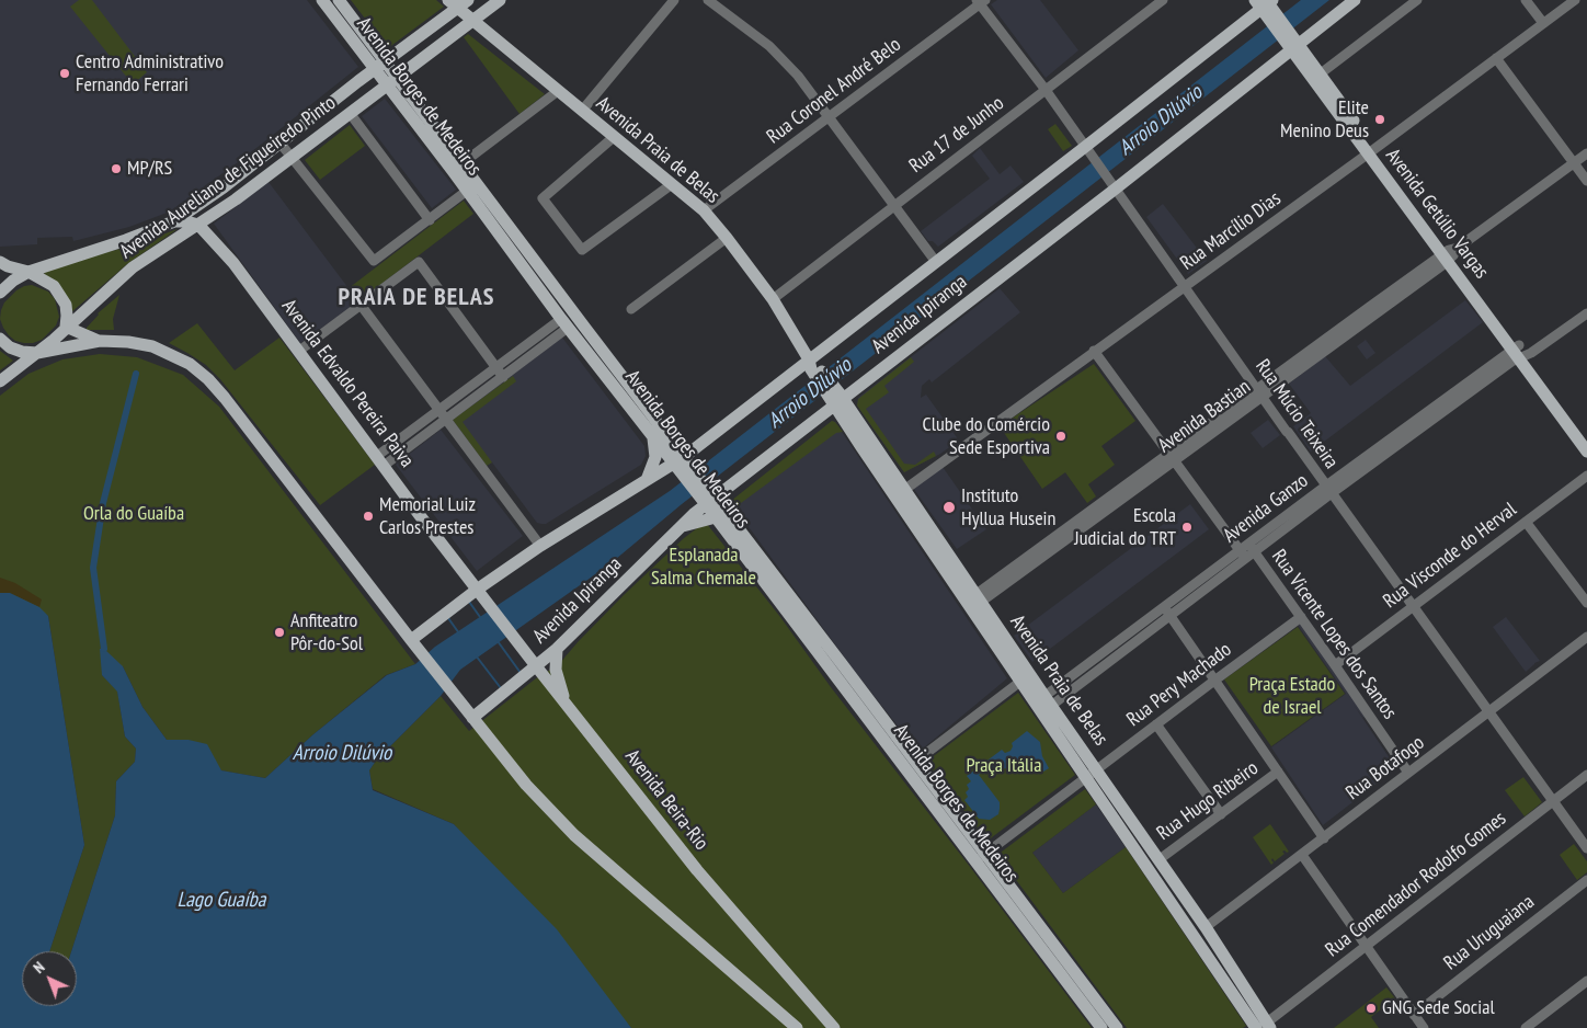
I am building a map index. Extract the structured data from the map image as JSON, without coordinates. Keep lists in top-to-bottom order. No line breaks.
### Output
{"streets":{"main road":["Avenida Borges de Medeiros","Avenida Praia de Belas","Avenida Aureliano de Figueiredo Pinto","Avenida Getúlio Vargas","Avenida Ipiranga","Avenida Edvaldo Pereira Paiva","Avenida Beira-Rio"],"street":["Rua Coronel André Belo","Rua 17 de Junho","Rua Marcílio Dias","Rua Múcio Teixeira","Avenida Bastian","Avenida Ganzo","Rua Visconde do Herval","Rua Vicente Lopes dos Santos","Rua Pery Machado","Rua Botafogo","Rua Hugo Ribeiro","Rua Comendador Rodolfo Gomes","Rua Uruguaiana"]},"crossings":[["Rua Coronel André Belo","Avenida Praia de Belas"],["Rua Coronel André Belo","Rua Múcio Teixeira"],["Avenida Borges de Medeiros","Avenida Aureliano de Figueiredo Pinto"],["Avenida Borges de Medeiros","Avenida Ipiranga"],["Avenida Borges de Medeiros","Rua Pery Machado"],["Rua 17 de Junho","Avenida Praia de Belas"],["Rua 17 de Junho","Rua Múcio Teixeira"],["Avenida Praia de Belas","Avenida Aureliano de Figueiredo Pinto"],["Avenida Praia de Belas","Rua Marcílio Dias"],["Avenida Praia de Belas","Avenida Ipiranga"],["Avenida Praia de Belas","Avenida Bastian"],["Avenida Praia de Belas","Avenida Ganzo"],["Avenida Praia de Belas","Rua Pery Machado"],["Avenida Praia de Belas","Rua Botafogo"],["Avenida Praia de Belas","Rua Hugo Ribeiro"],["Avenida Praia de Belas","Rua Comendador Rodolfo Gomes"],["Avenida Aureliano de Figueiredo Pinto","Avenida Edvaldo Pereira Paiva"],["Avenida Getúlio Vargas","Rua Marcílio Dias"],["Avenida Getúlio Vargas","Avenida Ipiranga"],["Avenida Getúlio Vargas","Avenida Bastian"],["Avenida Getúlio Vargas","Avenida Ganzo"],["Rua Marcílio Dias","Rua Múcio Teixeira"],["Avenida Ipiranga","Avenida Edvaldo Pereira Paiva"],["Avenida Ipiranga","Rua Múcio Teixeira"],["Avenida Ipiranga","Avenida Beira-Rio"],["Avenida Edvaldo Pereira Paiva","Avenida Beira-Rio"],["Rua Múcio Teixeira","Avenida Bastian"],["Rua Múcio Teixeira","Avenida Ganzo"],["Rua Múcio Teixeira","Rua Visconde do Herval"],["Rua Múcio Teixeira","Rua Botafogo"],["Rua Múcio Teixeira","Rua Comendador Rodolfo Gomes"],["Avenida Ganzo","Rua Vicente Lopes dos Santos"],["Rua Visconde do Herval","Rua Vicente Lopes dos Santos"],["Rua Vicente Lopes dos Santos","Rua Pery Machado"],["Rua Vicente Lopes dos Santos","Rua Botafogo"]],"districts":["PRAIA DE BELAS"],"water":["Arroio Dilúvio","Lago Guaíba"],"parks":["Orla do Guaíba","Esplanada Salma Chemale","Praça Estado de Israel","Praça Itália"],"places":["Centro Administrativo Fernando Ferrari","Elite Menino Deus","MP/RS","Clube do Comércio Sede Esportiva","Instituto Hyllua Husein","Memorial Luiz Carlos Prestes","Escola Judicial do TRT","Anfiteatro Pôr-do-Sol","GNG Sede Social"],"north":"top left"}
